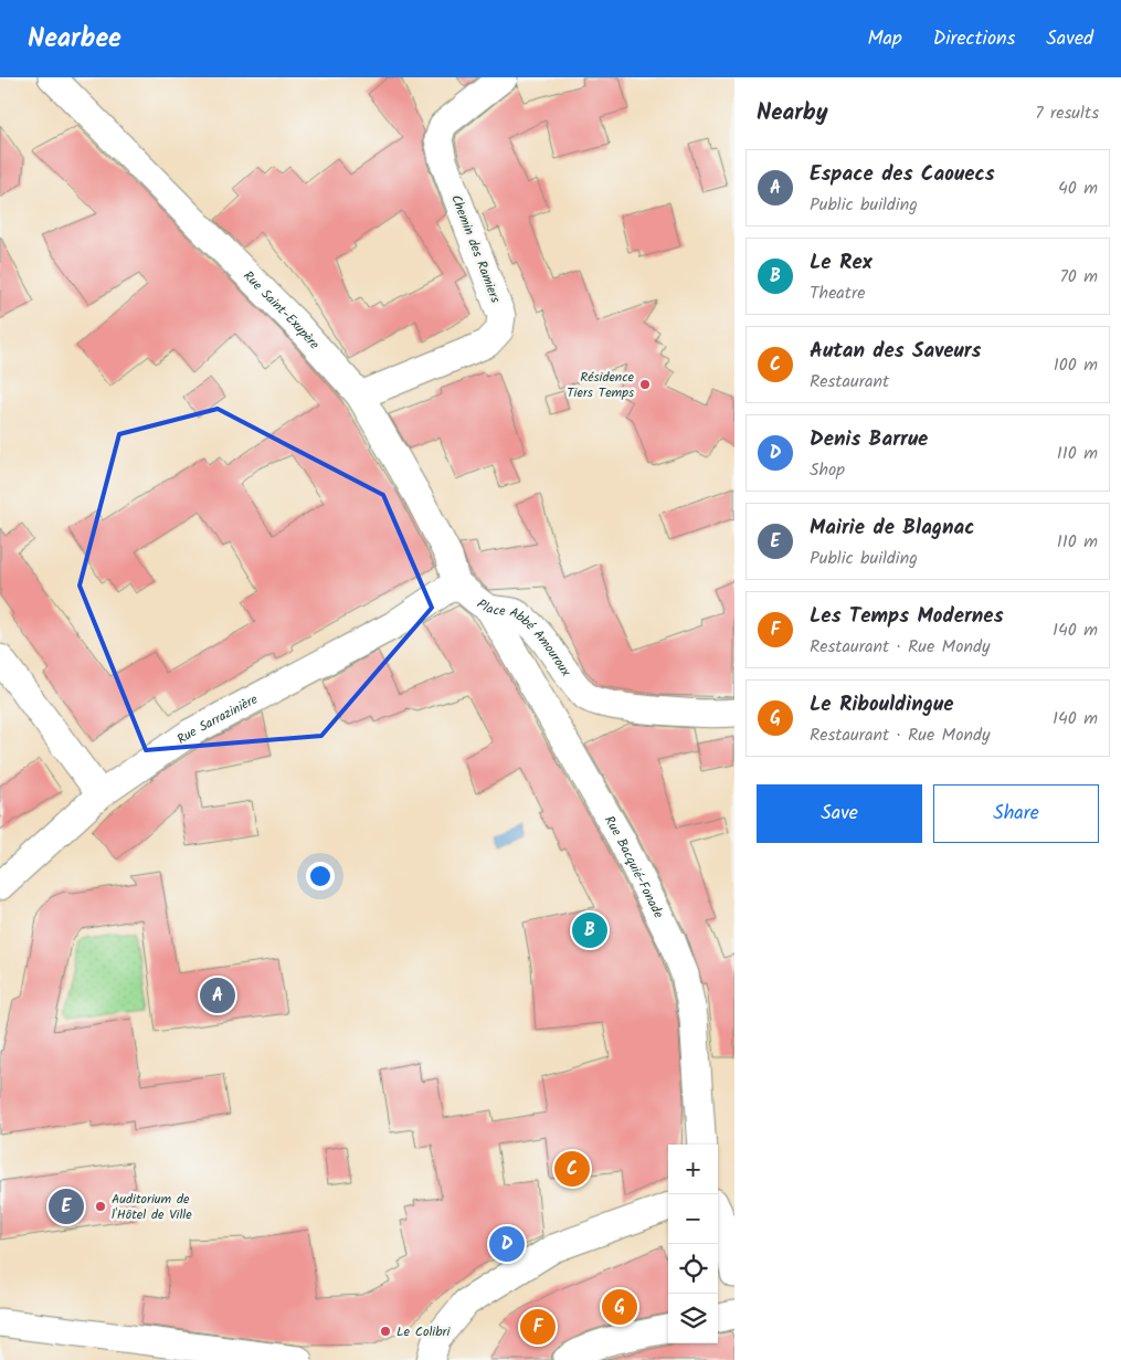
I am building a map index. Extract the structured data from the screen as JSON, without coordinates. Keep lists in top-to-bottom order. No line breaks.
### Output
{"streets":{"street":["Chemin des Ramiers","Rue Saint-Exupère","Place Abbé Amouroux","Rue Sarrazinière","Rue Bacquié-Fonade"]},"crossings":[["Chemin des Ramiers","Rue Saint-Exupère"],["Rue Saint-Exupère","Place Abbé Amouroux"],["Rue Saint-Exupère","Rue Sarrazinière"],["Place Abbé Amouroux","Rue Sarrazinière"],["Place Abbé Amouroux","Rue Bacquié-Fonade"]],"places":["Résidence Tiers Temps","Auditorium de l'Hôtel de Ville","Le Colibri"],"page":{"header":"Nearbee","nav":["Map","Directions","Saved"],"heading":["Nearby","7 results"],"list":[{"mark":"A","name":"Espace des Caouecs","note":"Public building","value":"40 m"},{"mark":"B","name":"Le Rex","note":"Theatre","value":"70 m"},{"mark":"C","name":"Autan des Saveurs","note":"Restaurant","value":"100 m"},{"mark":"D","name":"Denis Barrue","note":"Shop","value":"110 m"},{"mark":"E","name":"Mairie de Blagnac","note":"Public building","value":"110 m"},{"mark":"F","name":"Les Temps Modernes","note":"Restaurant · Rue Mondy","value":"140 m"},{"mark":"G","name":"Le Ribouldingue","note":"Restaurant · Rue Mondy","value":"140 m"}],"buttons":["Save","Share"],"pins":["B","A","C","E","D","G","F"],"map_buttons":["+","−"]}}
